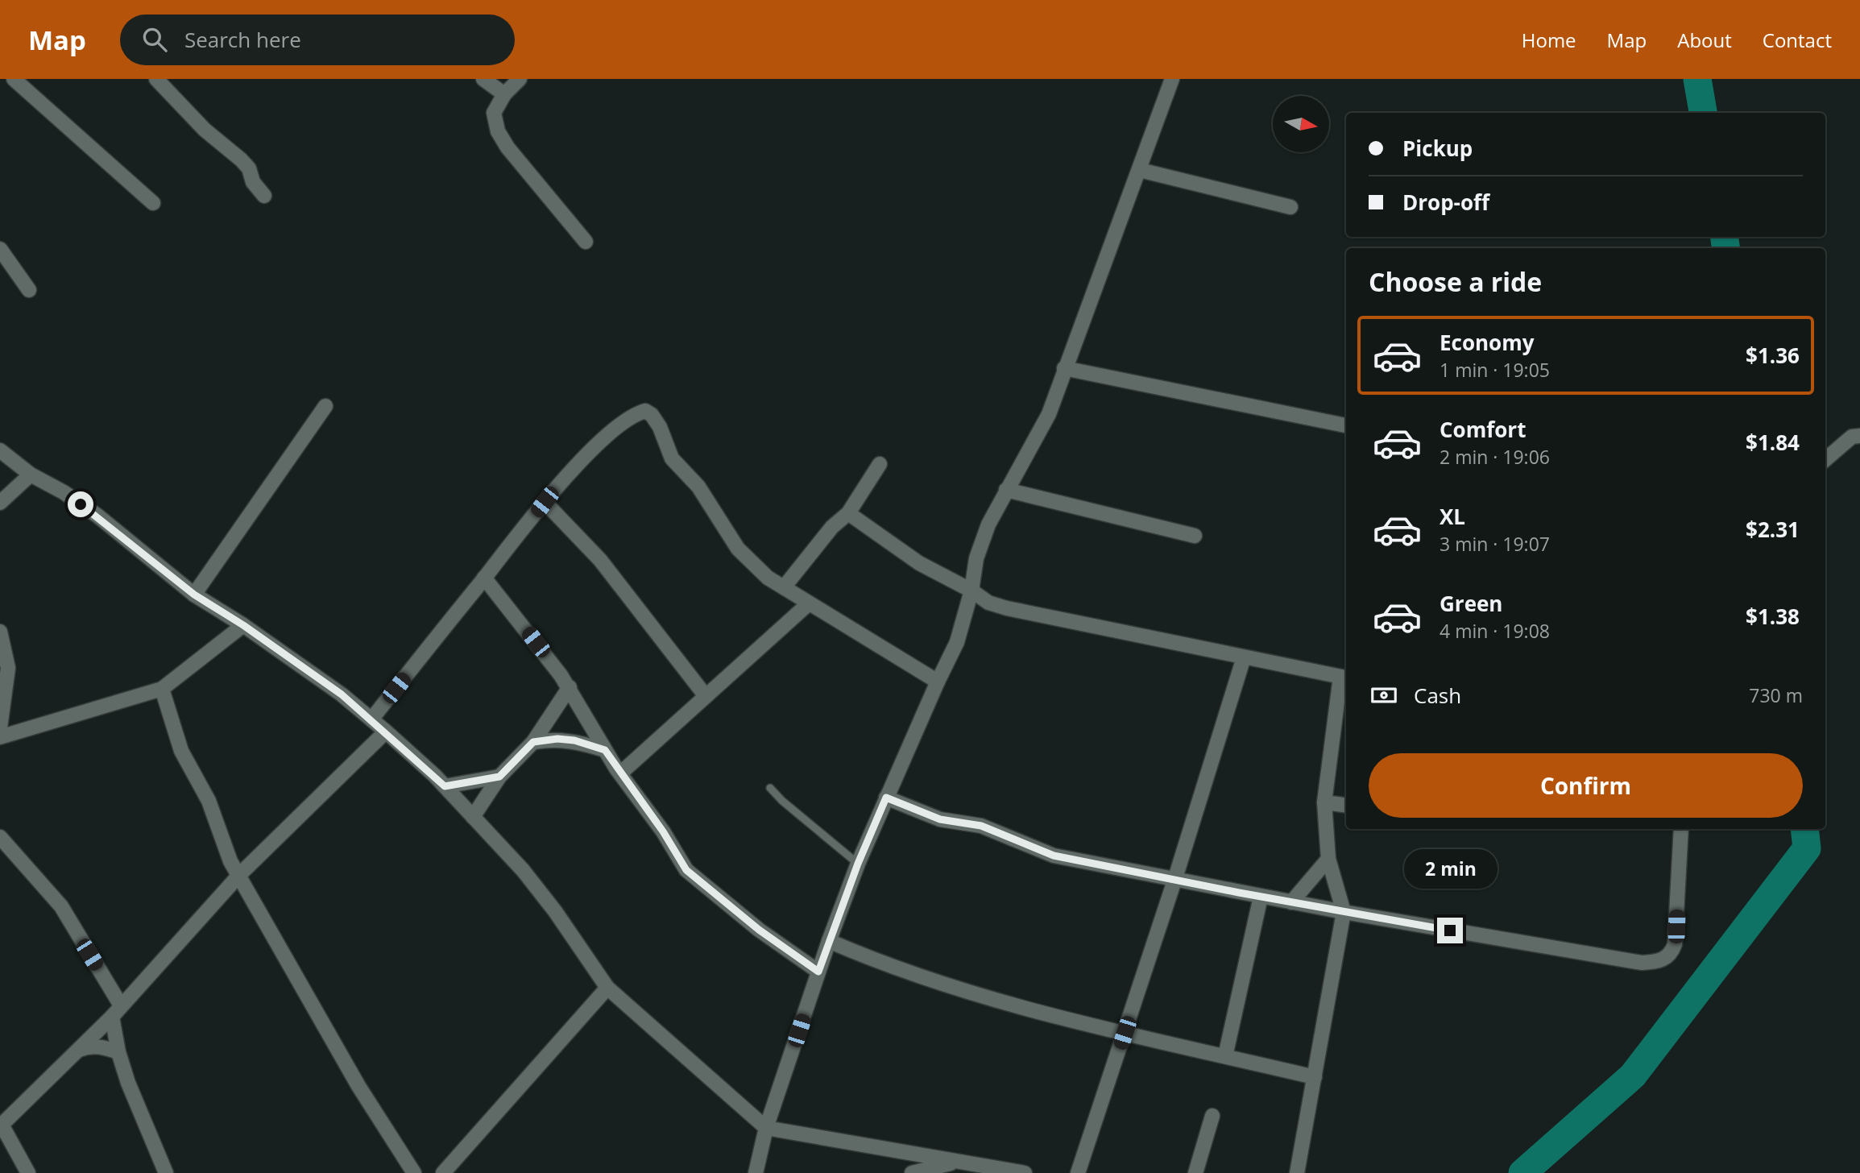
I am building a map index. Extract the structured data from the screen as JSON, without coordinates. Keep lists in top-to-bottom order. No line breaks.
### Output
{"north":"right","page":{"header":"Map","search":"Search here","nav":["Home","Map","About","Contact"],"banner":["Pickup","Drop-off"],"heading":"Choose a ride","list":[{"name":"Economy","note":"1 min · 19:05","value":"$1.36"},{"name":"Comfort","note":"2 min · 19:06","value":"$1.84"},{"name":"XL","note":"3 min · 19:07","value":"$2.31"},{"name":"Green","note":"4 min · 19:08","value":"$1.38"}],"pay":["Cash","730 m"],"buttons":"Confirm","bubble":"2 min"}}
